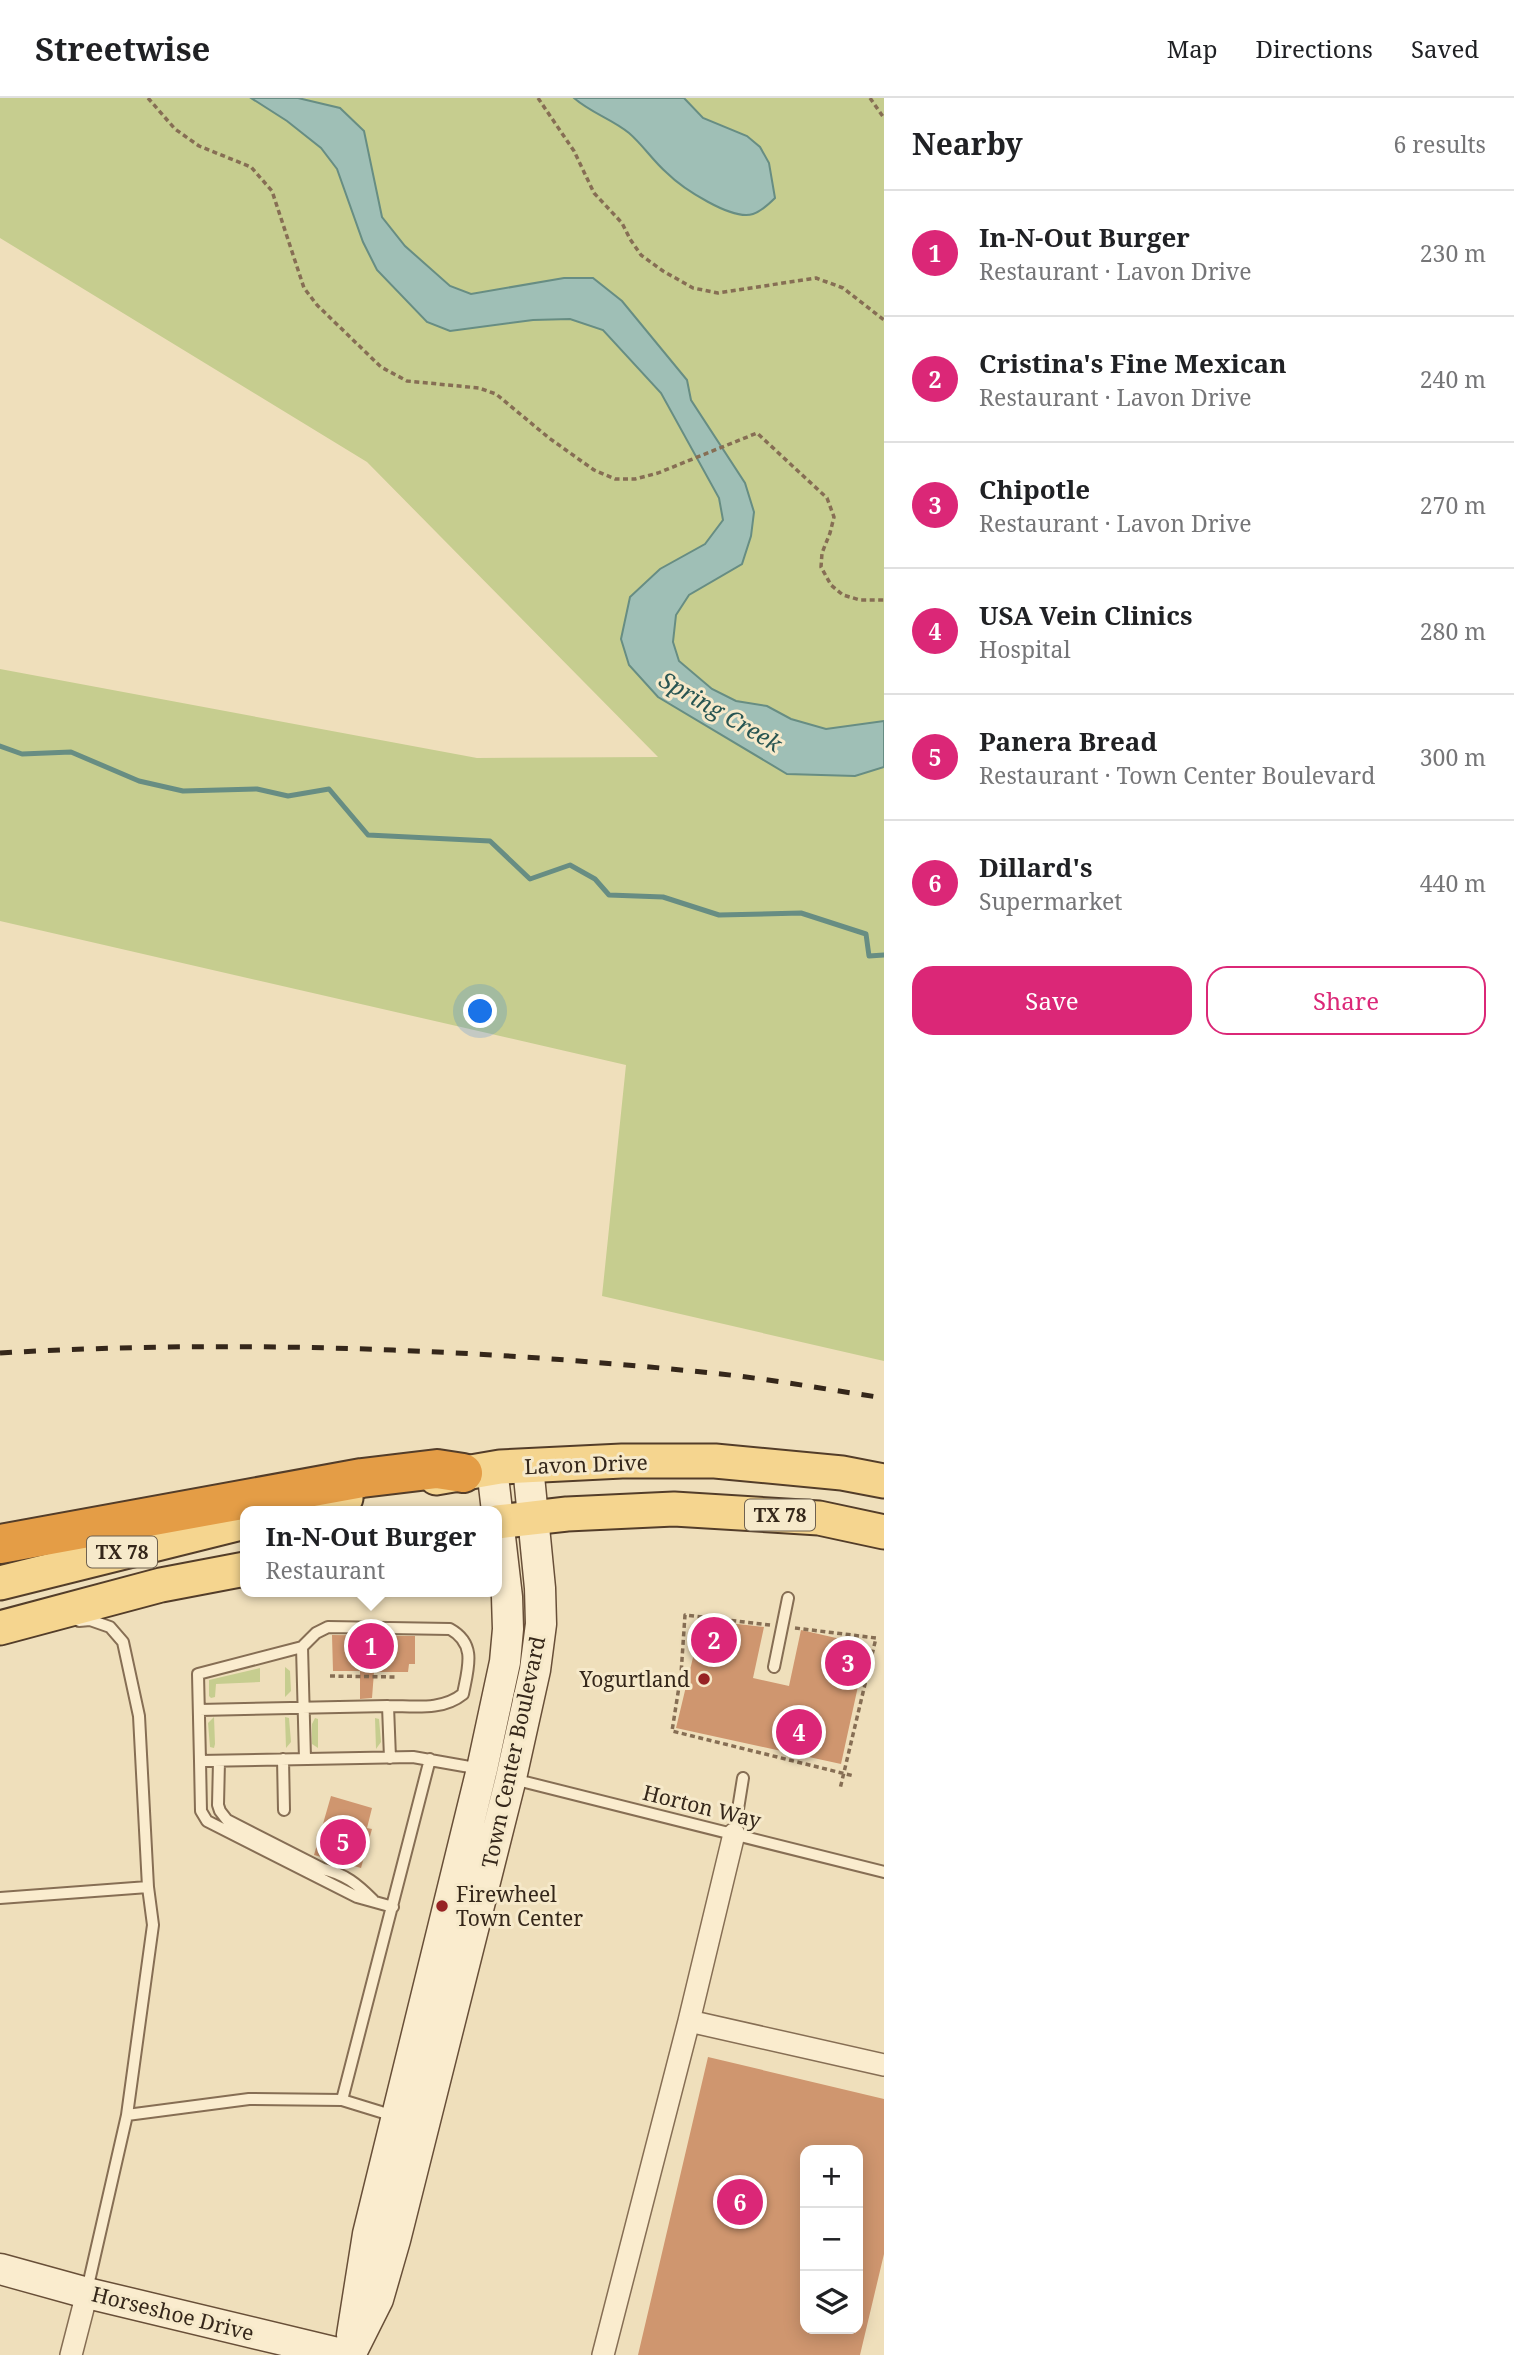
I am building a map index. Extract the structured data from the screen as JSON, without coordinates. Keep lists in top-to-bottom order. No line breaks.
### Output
{"streets":{"main road":["Lavon Drive","TX 78"],"street":["Town Center Boulevard","Horseshoe Drive"],"lane":["Horton Way"]},"crossings":[["Lavon Drive","Town Center Boulevard"],["TX 78","Town Center Boulevard"],["Town Center Boulevard","Horton Way"],["Town Center Boulevard","Horseshoe Drive"]],"water":["Spring Creek"],"places":["Yogurtland","Firewheel Town Center"],"page":{"header":"Streetwise","nav":["Map","Directions","Saved"],"heading":["Nearby","6 results"],"list":[{"mark":"1","name":"In-N-Out Burger","note":"Restaurant · Lavon Drive","value":"230 m"},{"mark":"2","name":"Cristina's Fine Mexican","note":"Restaurant · Lavon Drive","value":"240 m"},{"mark":"3","name":"Chipotle","note":"Restaurant · Lavon Drive","value":"270 m"},{"mark":"4","name":"USA Vein Clinics","note":"Hospital","value":"280 m"},{"mark":"5","name":"Panera Bread","note":"Restaurant · Town Center Boulevard","value":"300 m"},{"mark":"6","name":"Dillard's","note":"Supermarket","value":"440 m"}],"buttons":["Save","Share"],"popup":["In-N-Out Burger","Restaurant"],"pins":["2","1","3","4","5","6"],"map_buttons":["+","−"]}}
